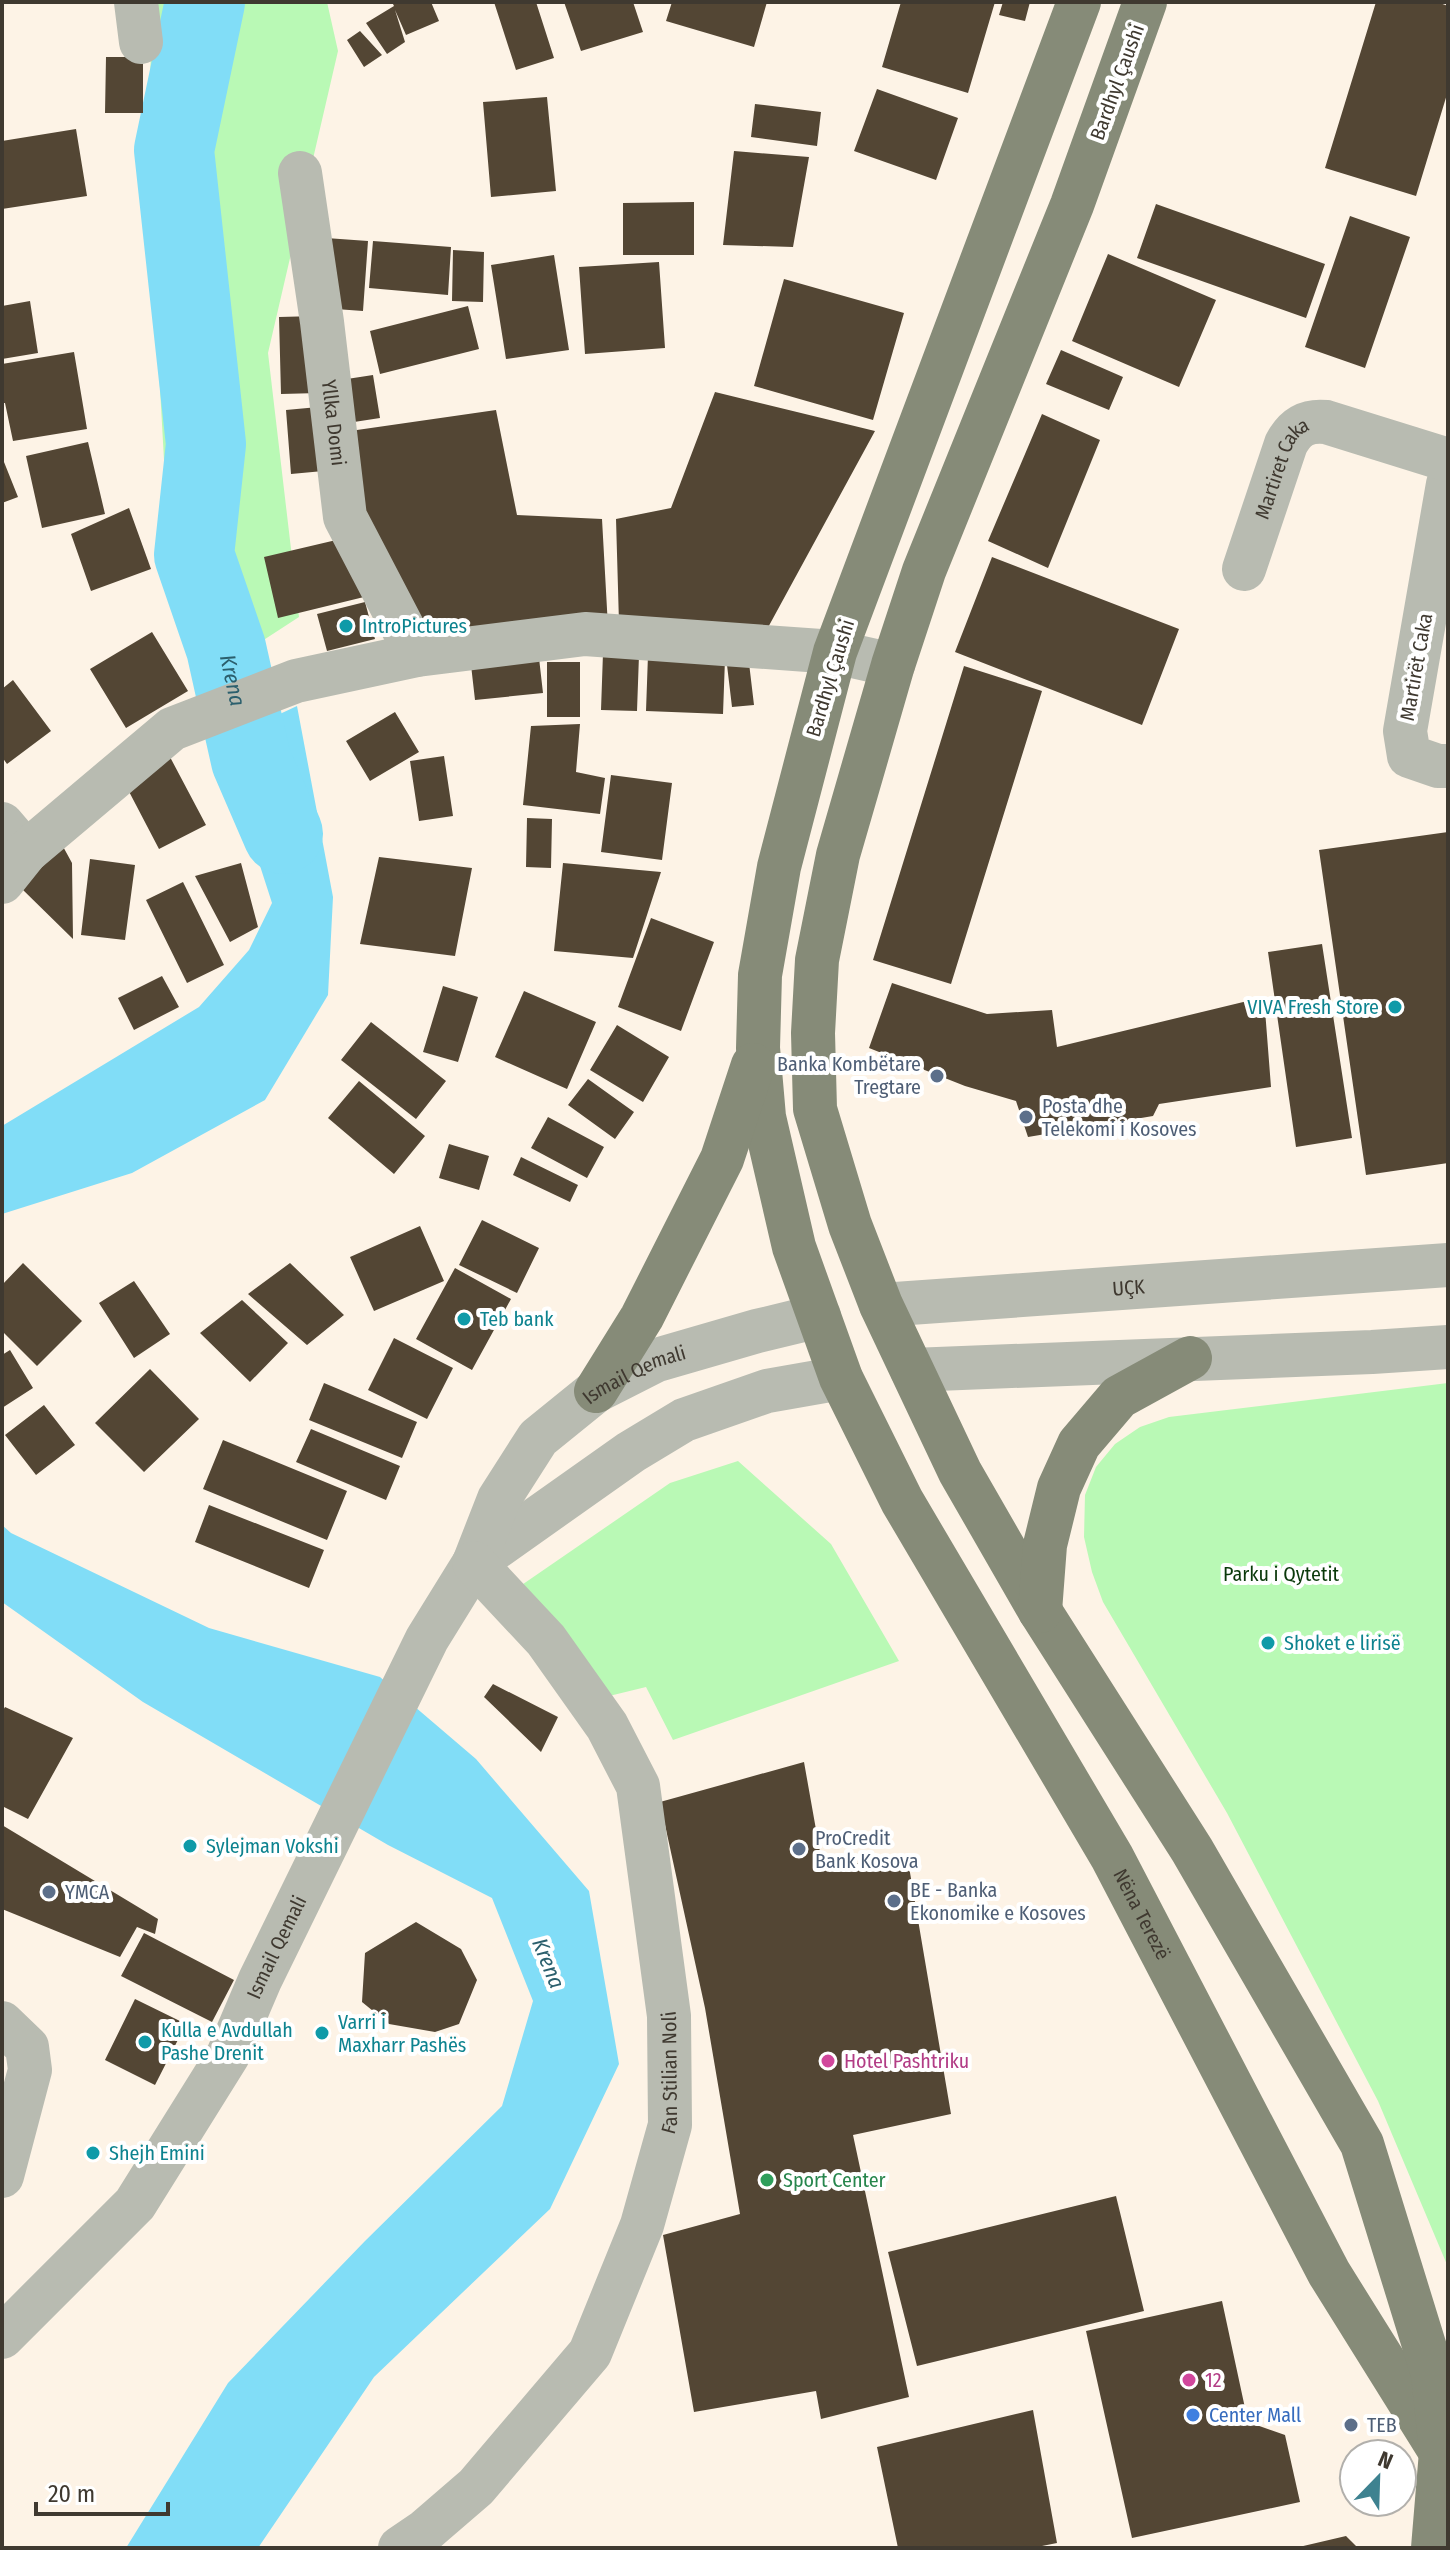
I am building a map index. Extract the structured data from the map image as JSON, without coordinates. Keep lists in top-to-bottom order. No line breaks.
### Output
{"streets":{"main road":["Bardhyl Çaushi","Ismail Qemali","Nëna Terezë"],"street":["Yllka Domi","Martiret Caka","Martirët Caka","UÇK","Fan Stilian Noli"]},"crossings":[["Bardhyl Çaushi","UÇK"],["Bardhyl Çaushi","Ismail Qemali"],["Bardhyl Çaushi","Nëna Terezë"],["UÇK","Ismail Qemali"],["Ismail Qemali","Nëna Terezë"],["Ismail Qemali","Fan Stilian Noli"]],"water":["Krena"],"parks":["Parku i Qytetit"],"places":["IntroPictures","VIVA Fresh Store","Banka Kombëtare Tregtare","Posta dhe Telekomi i Kosoves","Teb bank","Shoket e lirisë","Sylejman Vokshi","ProCredit Bank Kosova","YMCA","BE - Banka Ekonomike e Kosoves","Varri i Maxharr Pashës","Kulla e Avdullah Pashe Drenit","Hotel Pashtriku","Shejh Emini","Sport Center","12","Center Mall","TEB"],"scale_bar":"20 m","north":"top right"}
